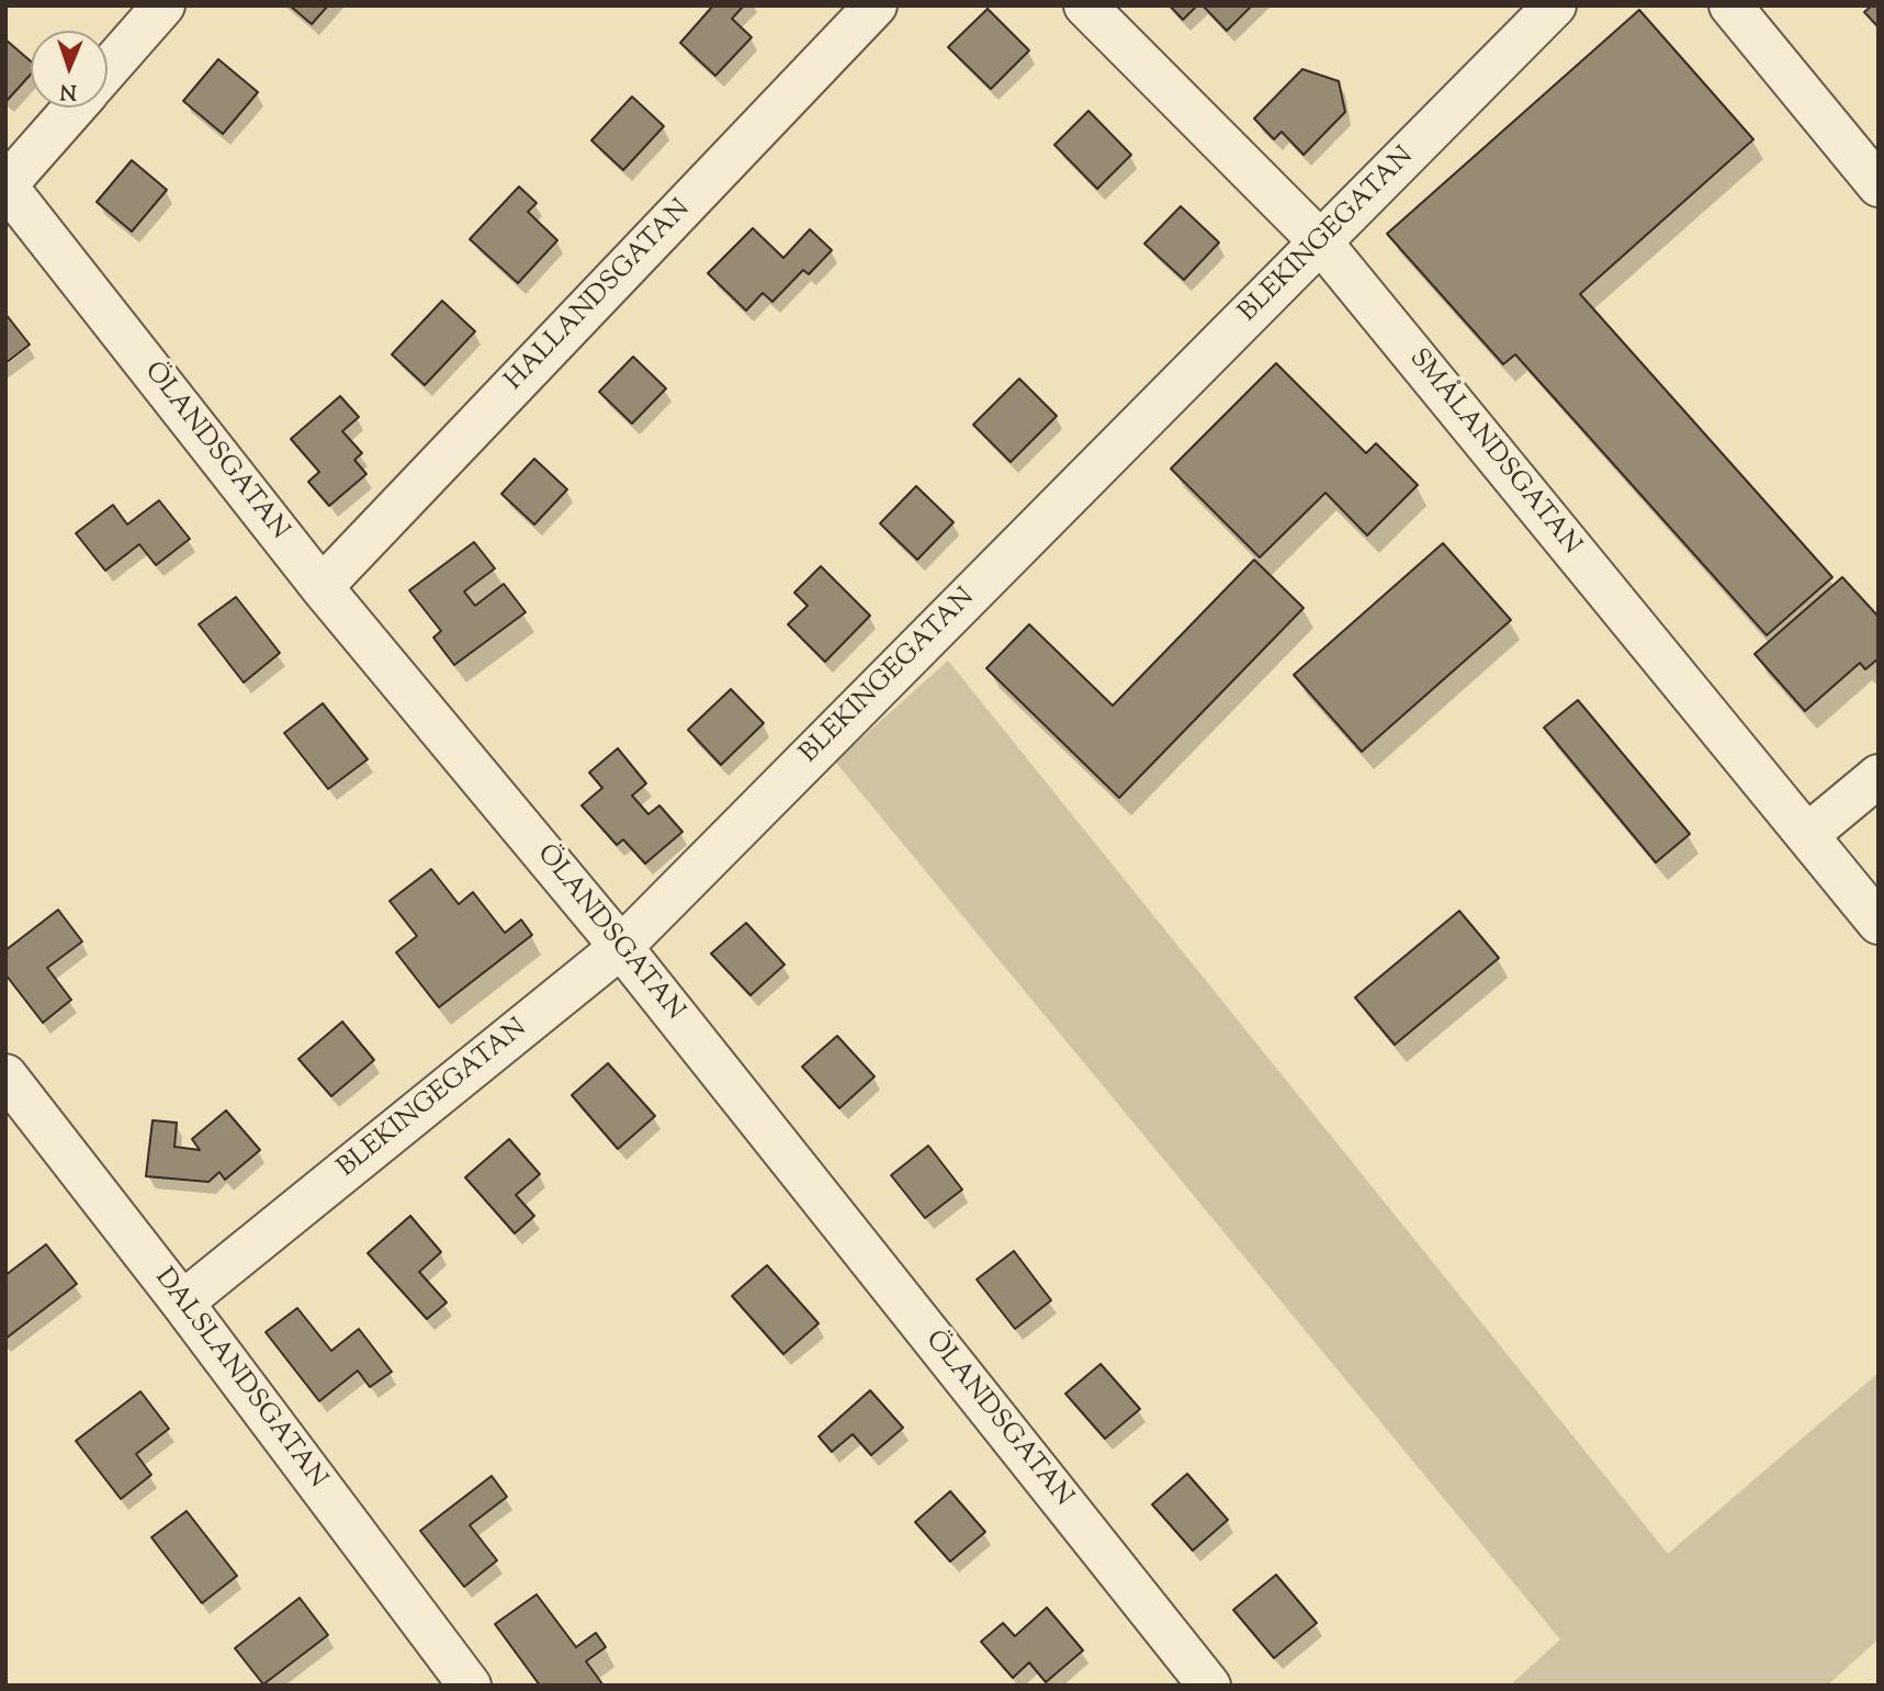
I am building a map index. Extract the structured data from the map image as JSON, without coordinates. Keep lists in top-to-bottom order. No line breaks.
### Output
{"streets":{"street":["BLEKINGEGATAN","HALLANDSGATAN","ÖLANDSGATAN","SMÅLANDSGATAN","DALSLANDSGATAN"]},"crossings":[["BLEKINGEGATAN","ÖLANDSGATAN"],["BLEKINGEGATAN","SMÅLANDSGATAN"],["BLEKINGEGATAN","DALSLANDSGATAN"],["HALLANDSGATAN","ÖLANDSGATAN"]],"north":"bottom"}
